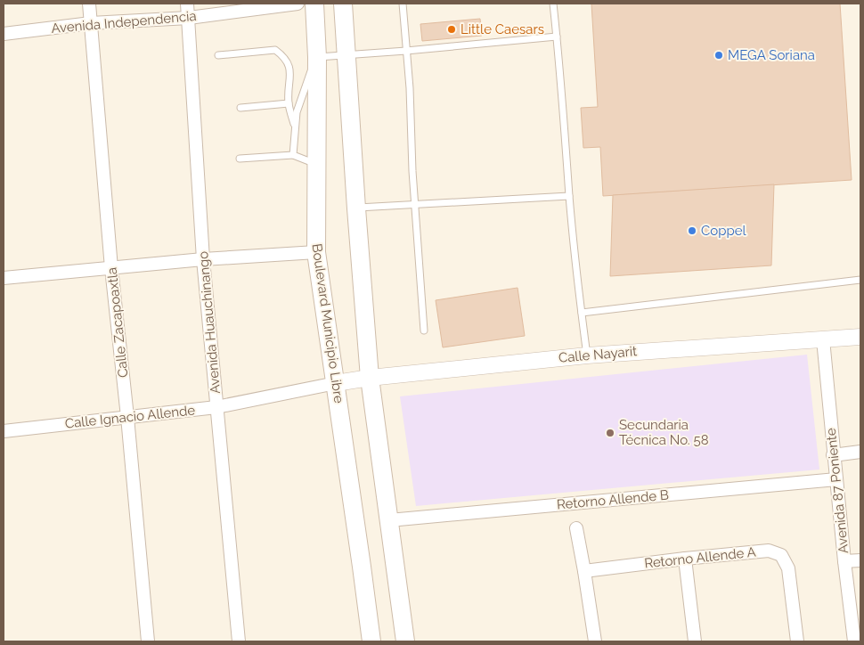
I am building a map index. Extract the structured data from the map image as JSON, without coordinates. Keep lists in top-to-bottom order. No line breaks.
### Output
{"streets":{"main road":["Boulevard Municipio Libre"],"street":["Avenida Independencia","Calle Zacapoaxtla","Avenida Huauchinango","Calle Nayarit","Calle Ignacio Allende","Avenida 87 Poniente","Retorno Allende B","Retorno Allende A"]},"crossings":[["Avenida Independencia","Calle Zacapoaxtla"],["Avenida Independencia","Avenida Huauchinango"],["Calle Zacapoaxtla","Calle Ignacio Allende"],["Avenida Huauchinango","Calle Ignacio Allende"],["Boulevard Municipio Libre","Calle Nayarit"],["Boulevard Municipio Libre","Calle Ignacio Allende"],["Calle Nayarit","Calle Ignacio Allende"],["Calle Nayarit","Avenida 87 Poniente"],["Avenida 87 Poniente","Retorno Allende B"]],"places":["Little Caesars","MEGA Soriana","Coppel","Secundaria Técnica No. 58"]}
